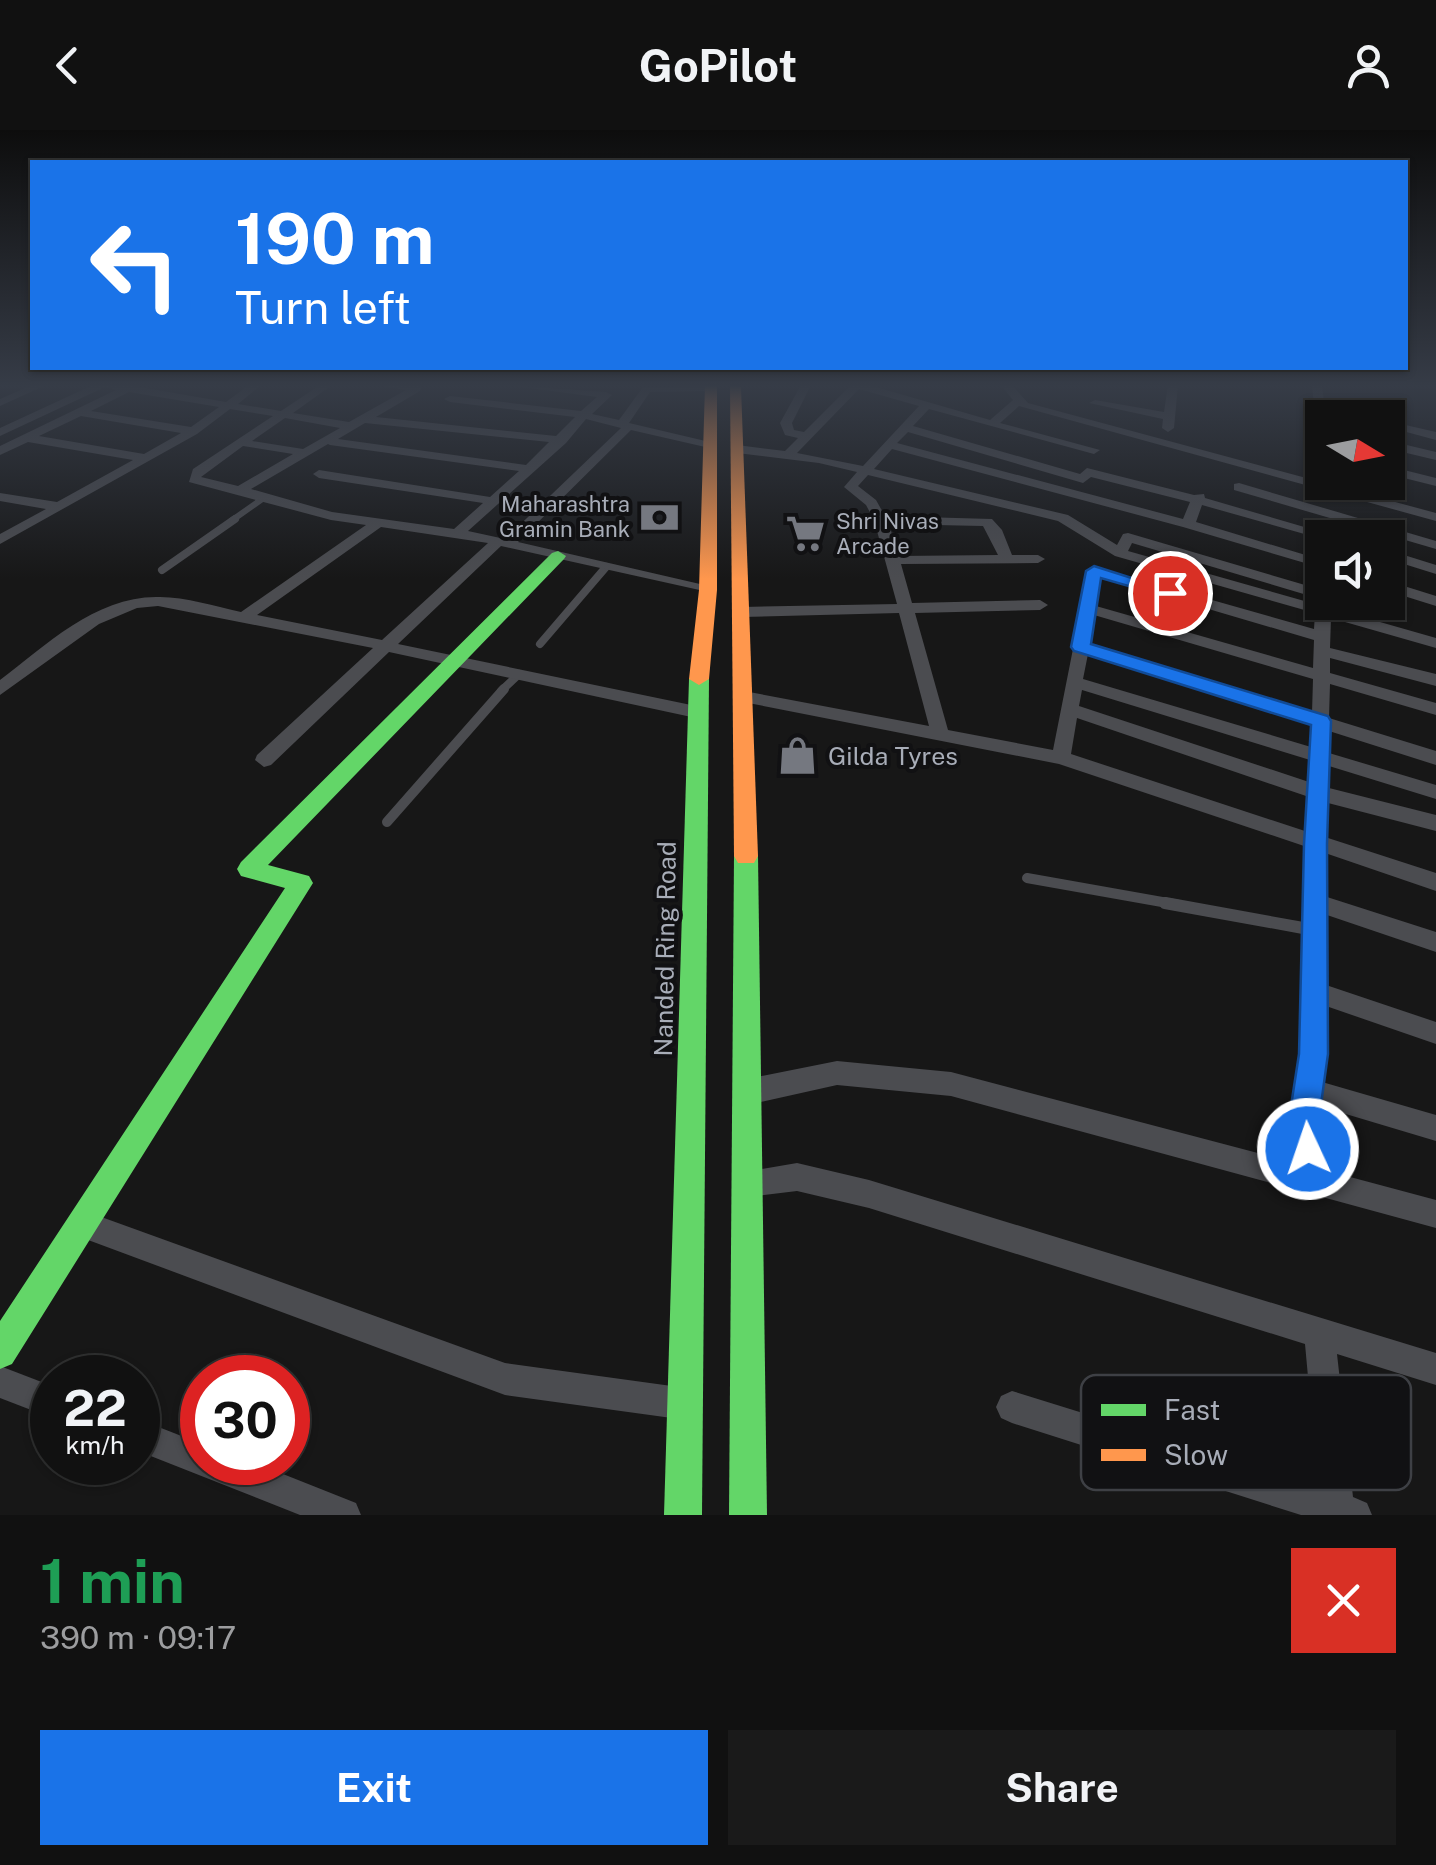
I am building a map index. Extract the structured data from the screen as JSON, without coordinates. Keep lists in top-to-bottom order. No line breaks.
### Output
{"streets":{"main road":["Nanded Ring Road"]},"places":{"bank":["Maharashtra Gramin Bank"],"supermarket":["Shri Nivas Arcade"],"shop":["Gilda Tyres"]},"legend":["Fast","Slow"],"north":"right","page":{"header":"GoPilot","turn":["190 m","Turn left"],"speed":"22 km/h","limit":"30","heading":["1 min","390 m · 09:17"],"buttons":["Exit","Share"]}}
